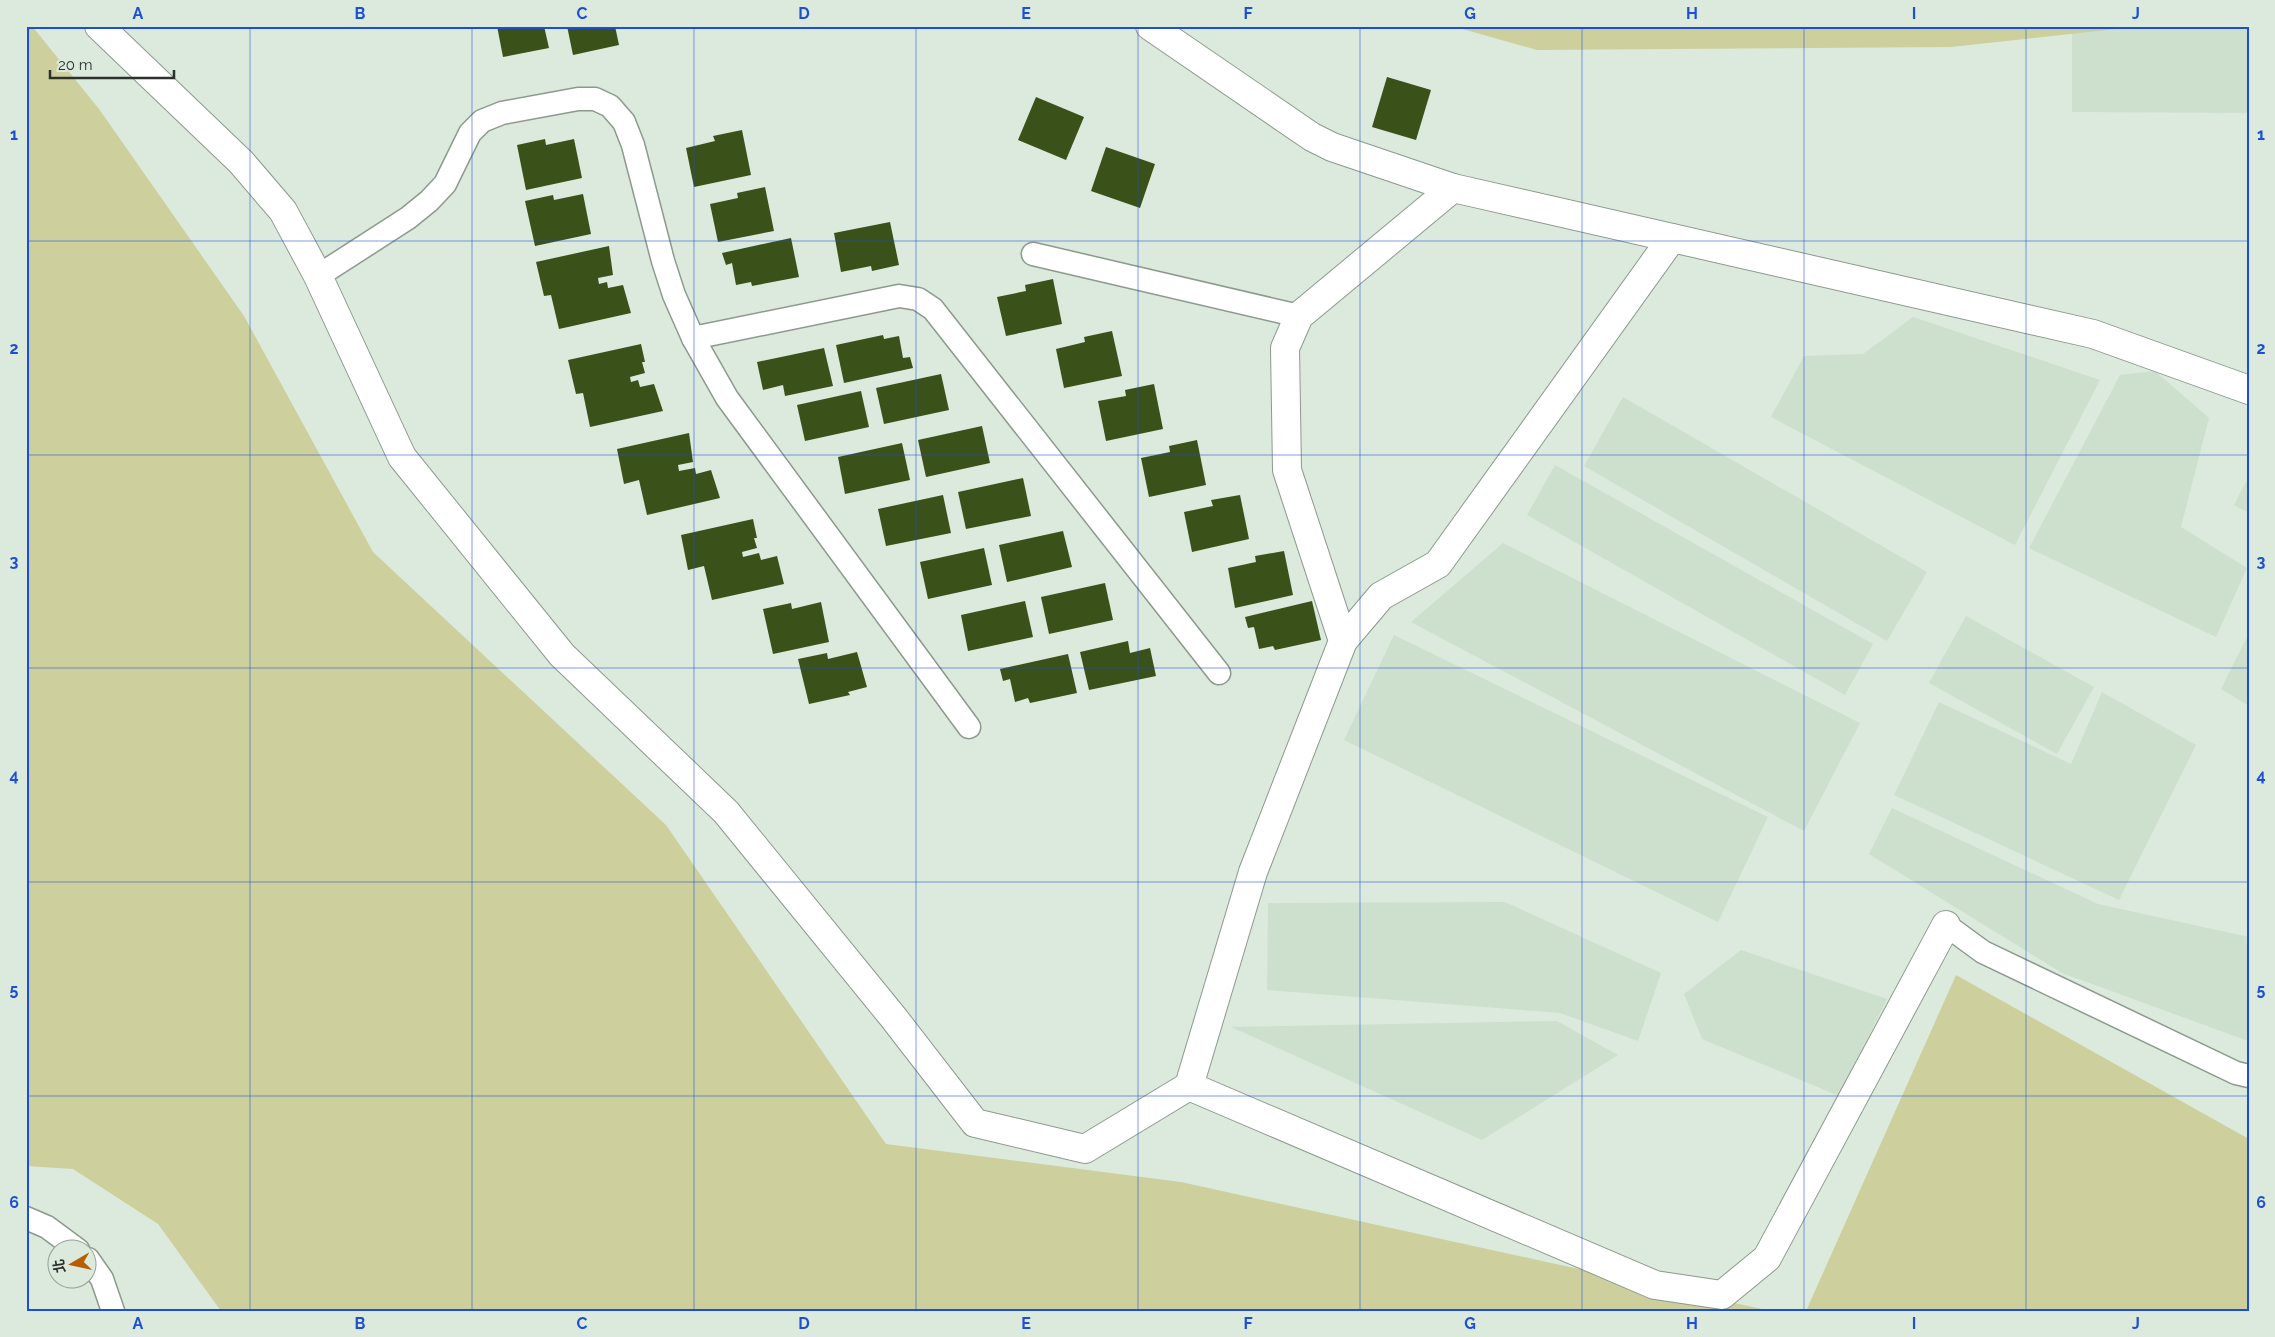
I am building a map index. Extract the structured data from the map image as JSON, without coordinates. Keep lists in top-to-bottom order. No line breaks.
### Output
{"scale_bar":"20 m","north":"left","grid":{"columns":["A","B","C","D","E","F","G","H","I","J"],"rows":["1","2","3","4","5","6"]}}
